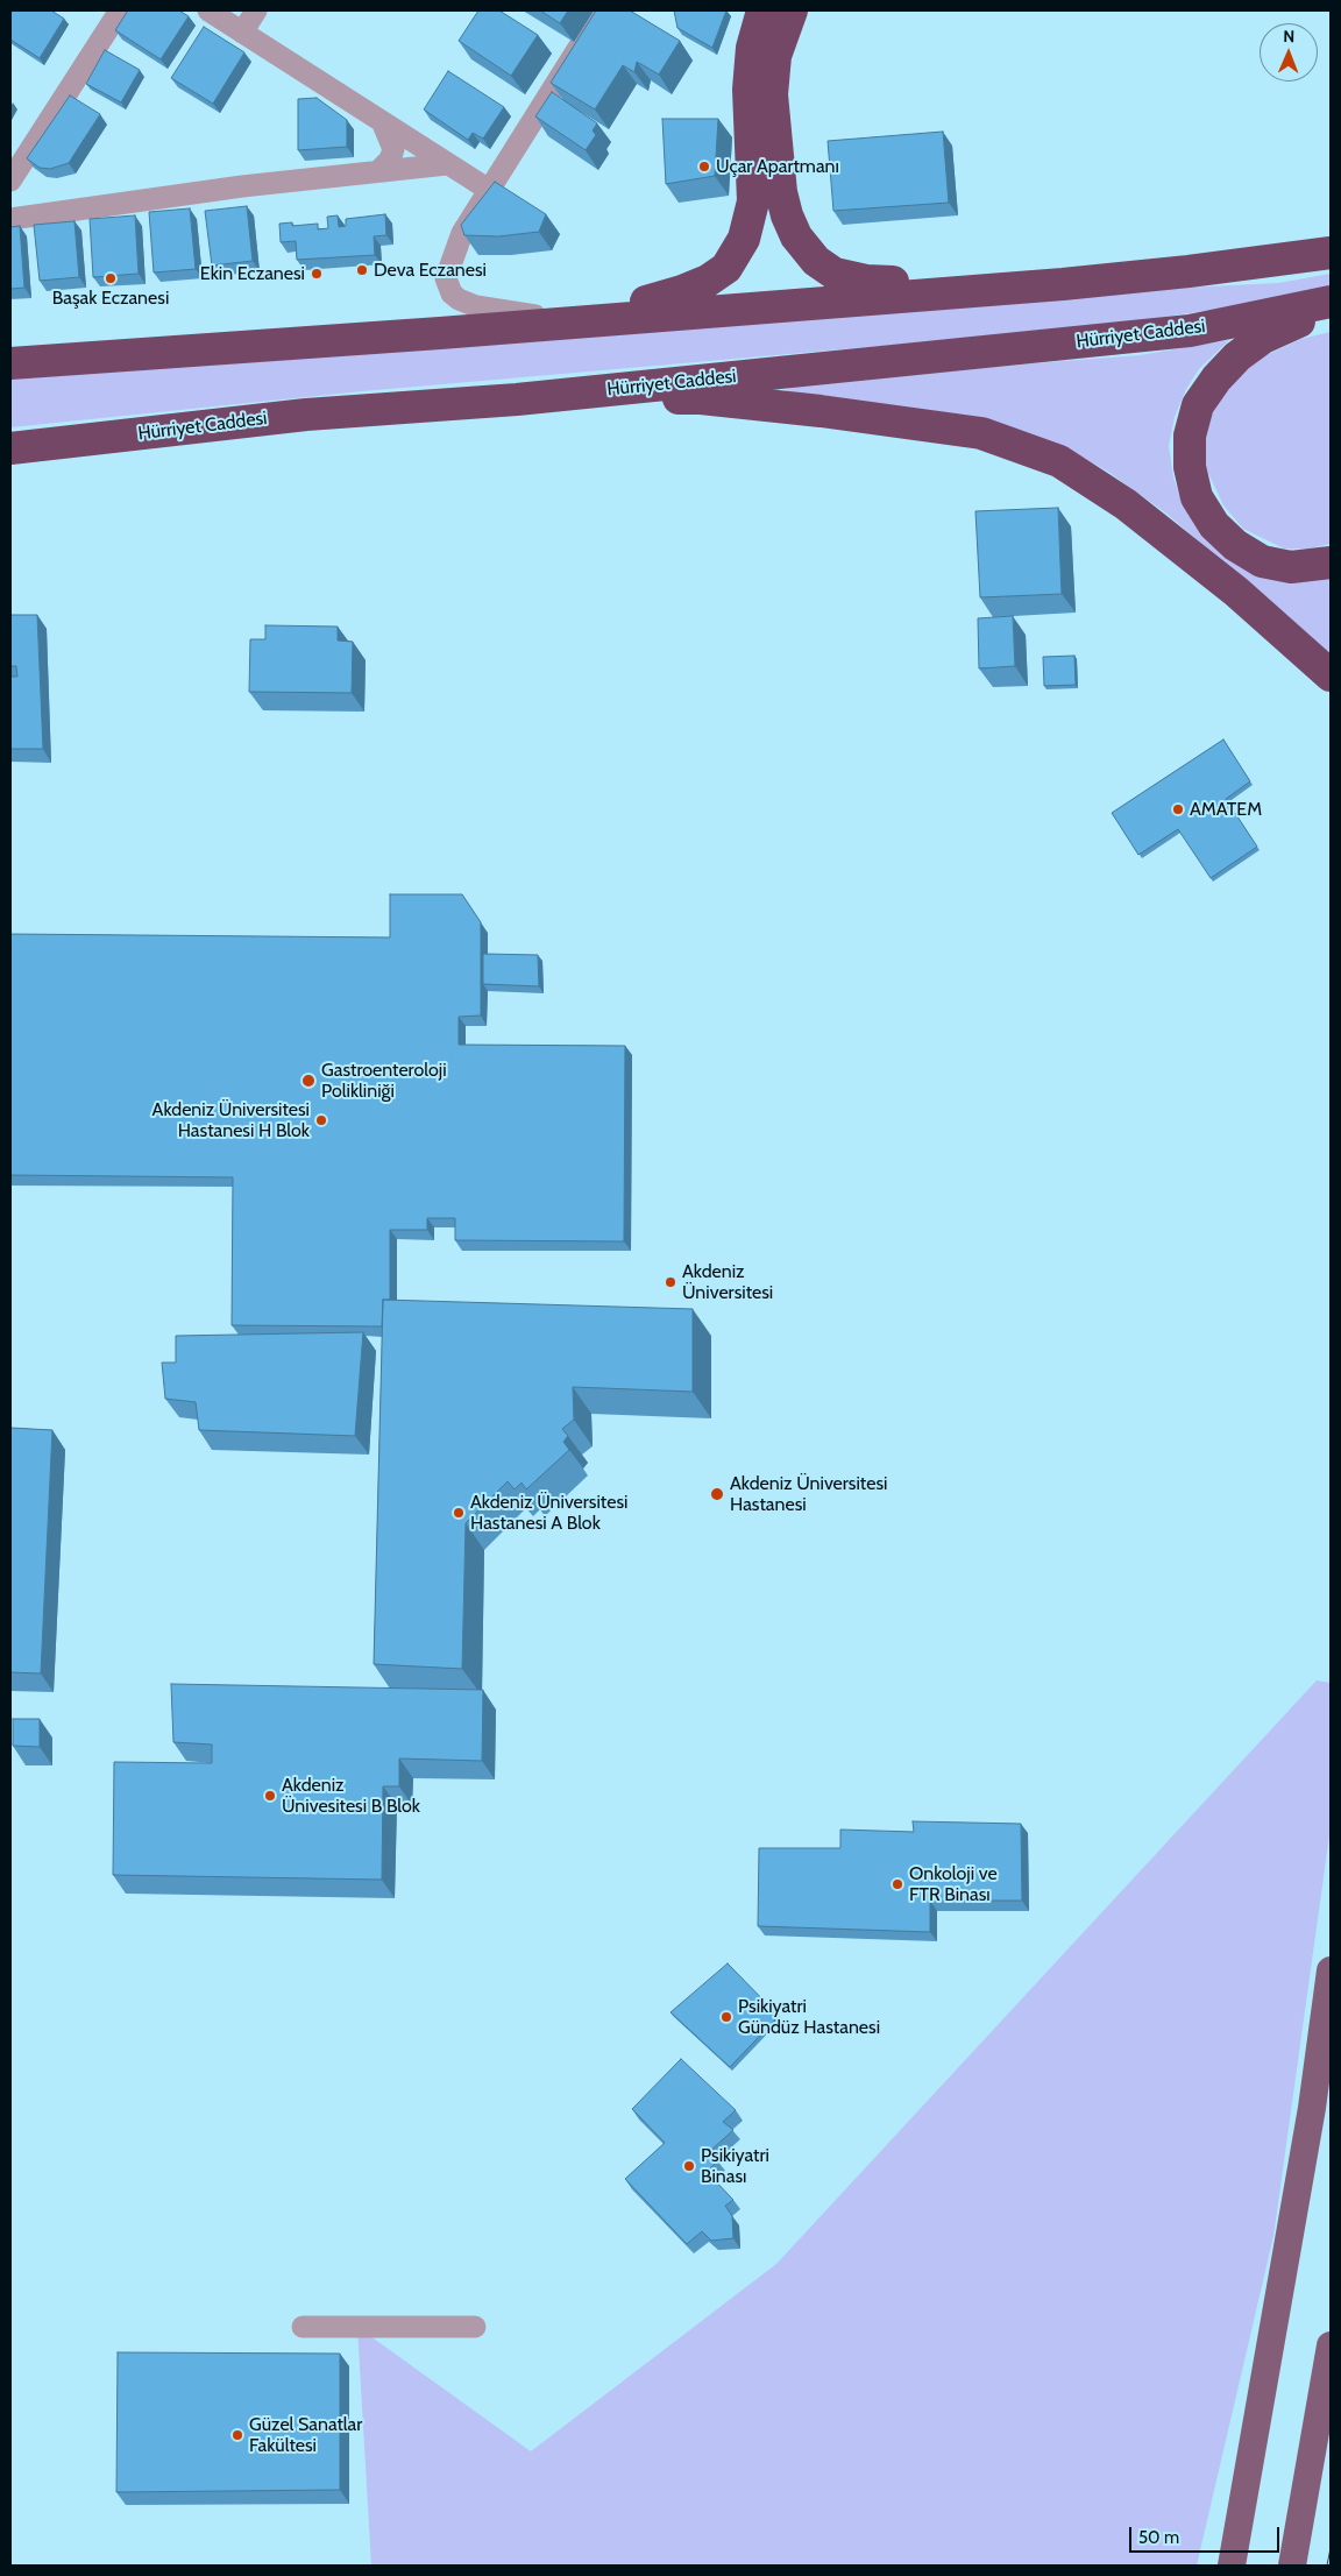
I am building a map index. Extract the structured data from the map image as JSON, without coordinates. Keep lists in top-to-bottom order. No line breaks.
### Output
{"streets":{"highway":["Hürriyet Caddesi"]},"places":["Uçar Apartmanı","Deva Eczanesi","Ekin Eczanesi","Başak Eczanesi","AMATEM","Gastroenteroloji Polikliniği","Akdeniz Üniversitesi Hastanesi H Blok","Akdeniz Üniversitesi","Akdeniz Üniversitesi Hastanesi","Akdeniz Üniversitesi Hastanesi A Blok","Akdeniz Ünivesitesi B Blok","Onkoloji ve FTR Binası","Psikiyatri Gündüz Hastanesi","Psikiyatri Binası","Güzel Sanatlar Fakültesi"],"scale_bar":"50 m","north":"top"}
